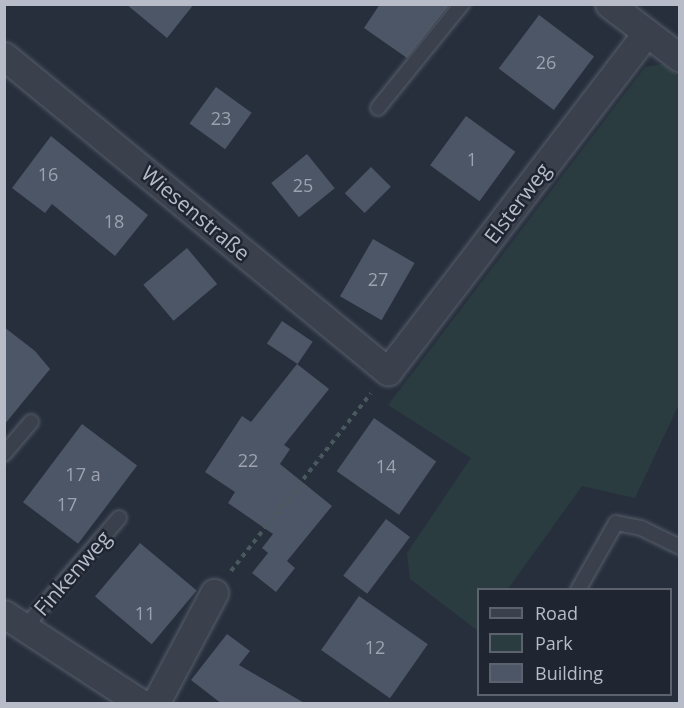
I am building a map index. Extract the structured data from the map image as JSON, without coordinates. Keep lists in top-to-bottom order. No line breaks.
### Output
{"streets":{"street":["Elsterweg","Wiesenstraße","Finkenweg"]},"crossings":[["Elsterweg","Wiesenstraße"]],"house_numbers":["26","23","1","16","25","18","27","22","14","17 a","17","11","12"],"legend":["Road","Park","Building"]}
